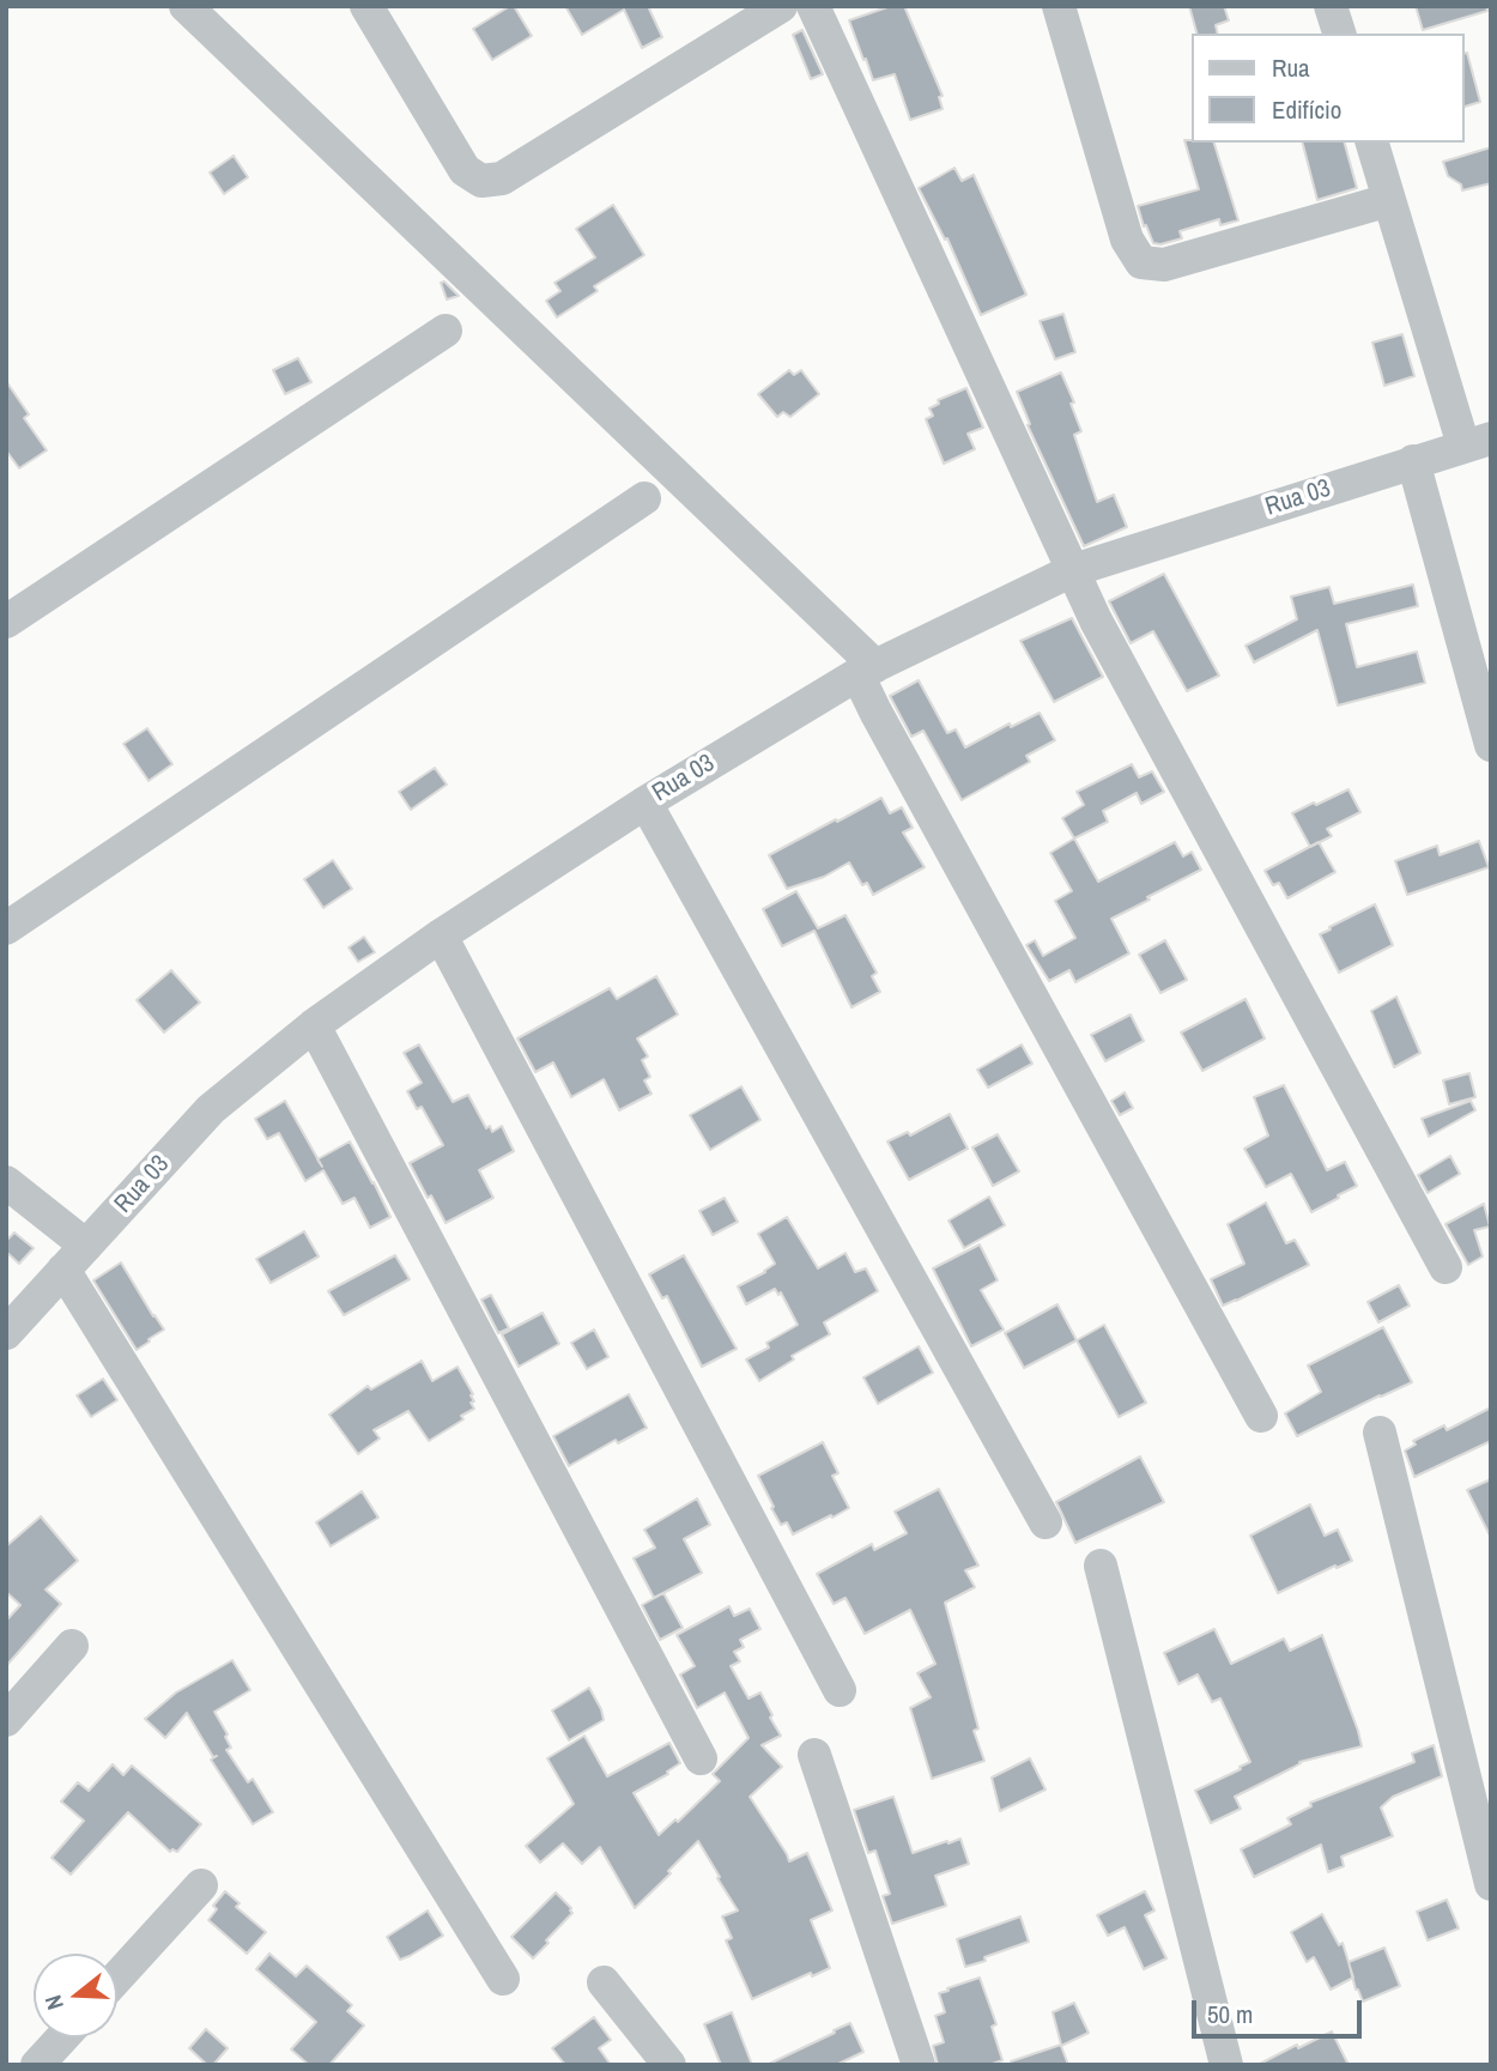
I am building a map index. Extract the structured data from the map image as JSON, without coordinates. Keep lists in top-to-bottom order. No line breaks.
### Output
{"streets":{"street":["Rua 03"]},"legend":["Rua","Edifício"],"scale_bar":"50 m","north":"left"}
